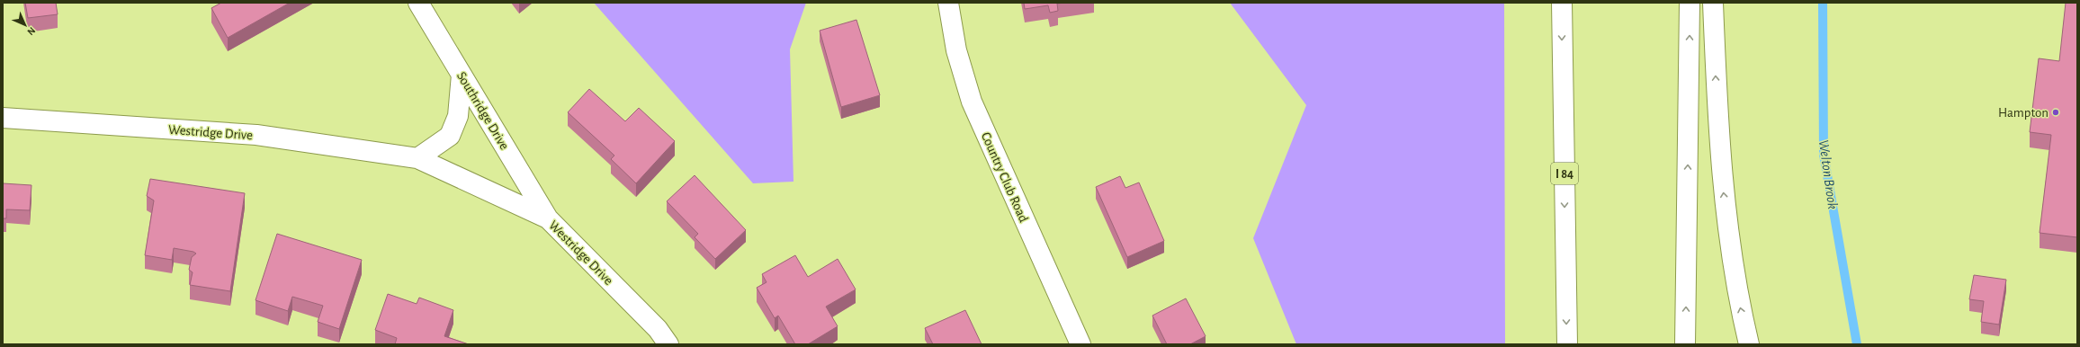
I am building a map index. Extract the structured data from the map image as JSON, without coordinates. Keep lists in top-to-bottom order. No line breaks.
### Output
{"streets":{"main road":["Southridge Drive","Westridge Drive","I 84","Country Club Road"]},"crossings":[["Southridge Drive","Westridge Drive"]],"water":["Welton Brook"],"places":["Hampton"],"north":"bottom right"}
